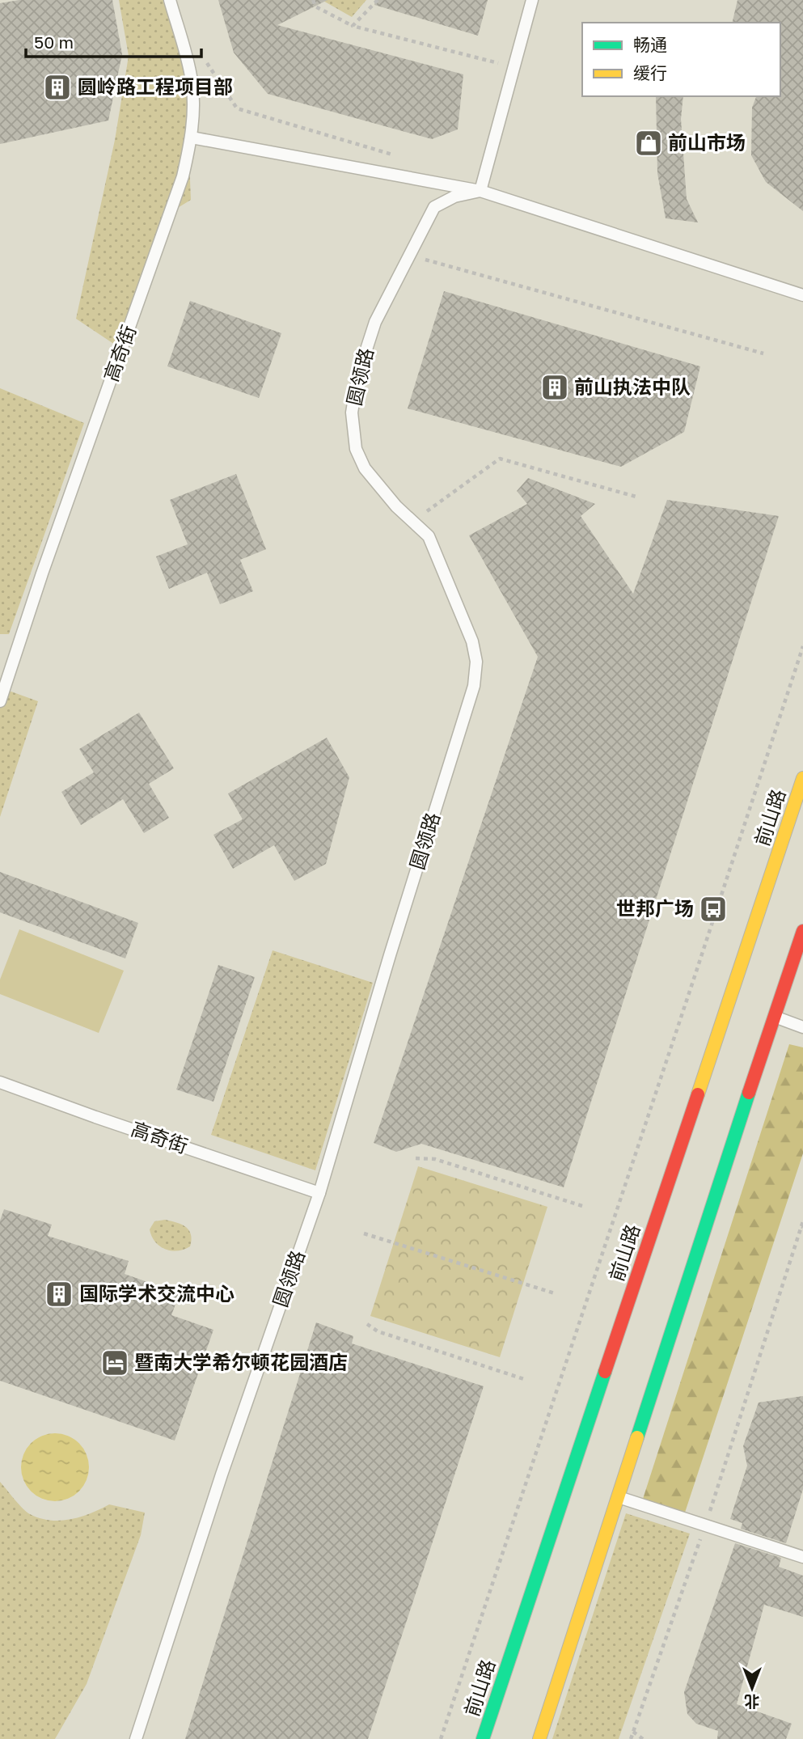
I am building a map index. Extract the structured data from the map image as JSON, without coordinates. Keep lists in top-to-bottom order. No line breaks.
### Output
{"streets":{"main road":["前山路"],"lane":["高奇街","圆领路"]},"crossings":[["高奇街","圆领路"]],"places":{"building":["圆岭路工程项目部","前山执法中队","国际学术交流中心"],"shop":["前山市场"],"bus stop":["世邦广场"],"hotel":["暨南大学希尔顿花园酒店"]},"legend":["畅通","缓行"],"scale_bar":"50 m","north":"bottom"}
